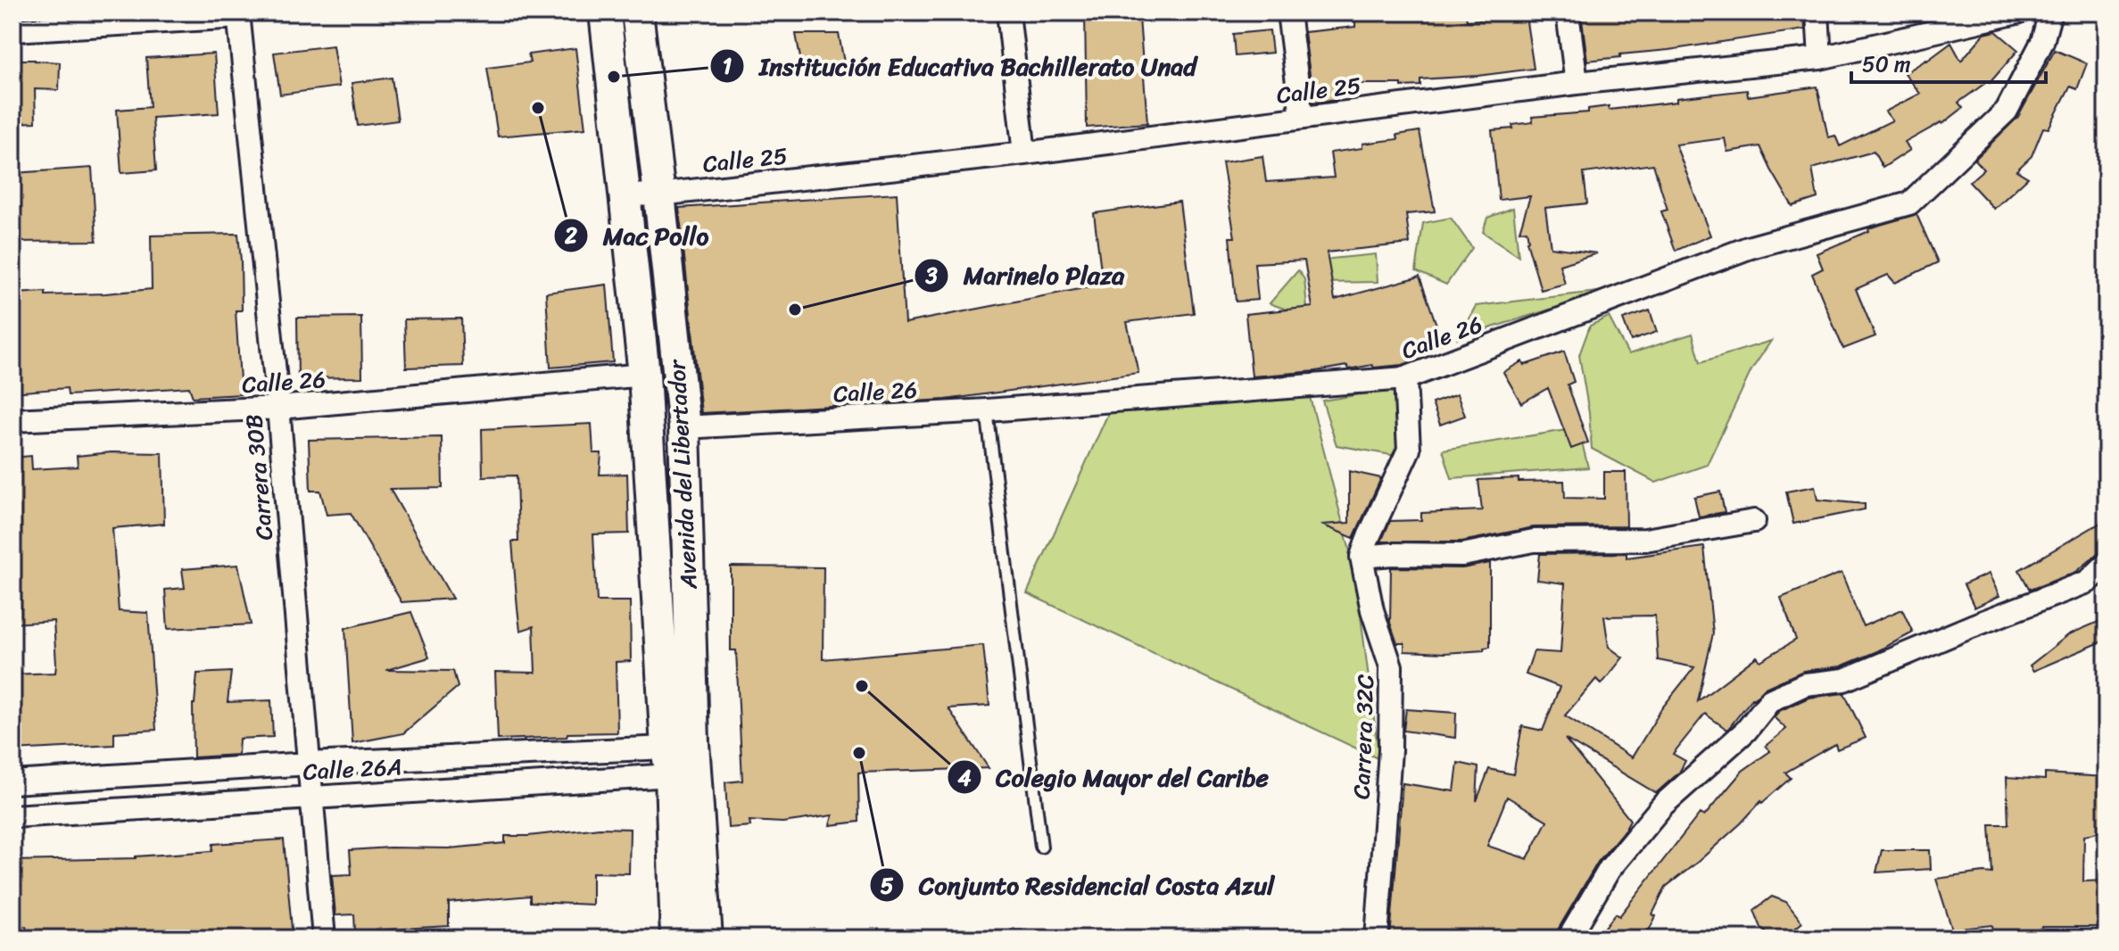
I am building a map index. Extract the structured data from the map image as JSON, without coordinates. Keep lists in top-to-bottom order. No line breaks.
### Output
{"streets":{"main road":["Avenida del Libertador"],"street":["Calle 25","Calle 26","Carrera 30B","Carrera 32C","Calle 26A"]},"crossings":[["Calle 25","Avenida del Libertador"],["Calle 26","Avenida del Libertador"],["Calle 26","Carrera 30B"],["Avenida del Libertador","Calle 26A"],["Carrera 30B","Calle 26A"]],"places":["Institución Educativa Bachillerato Unad","Mac Pollo","Marinelo Plaza","Colegio Mayor del Caribe","Conjunto Residencial Costa Azul"],"scale_bar":"50 m"}
